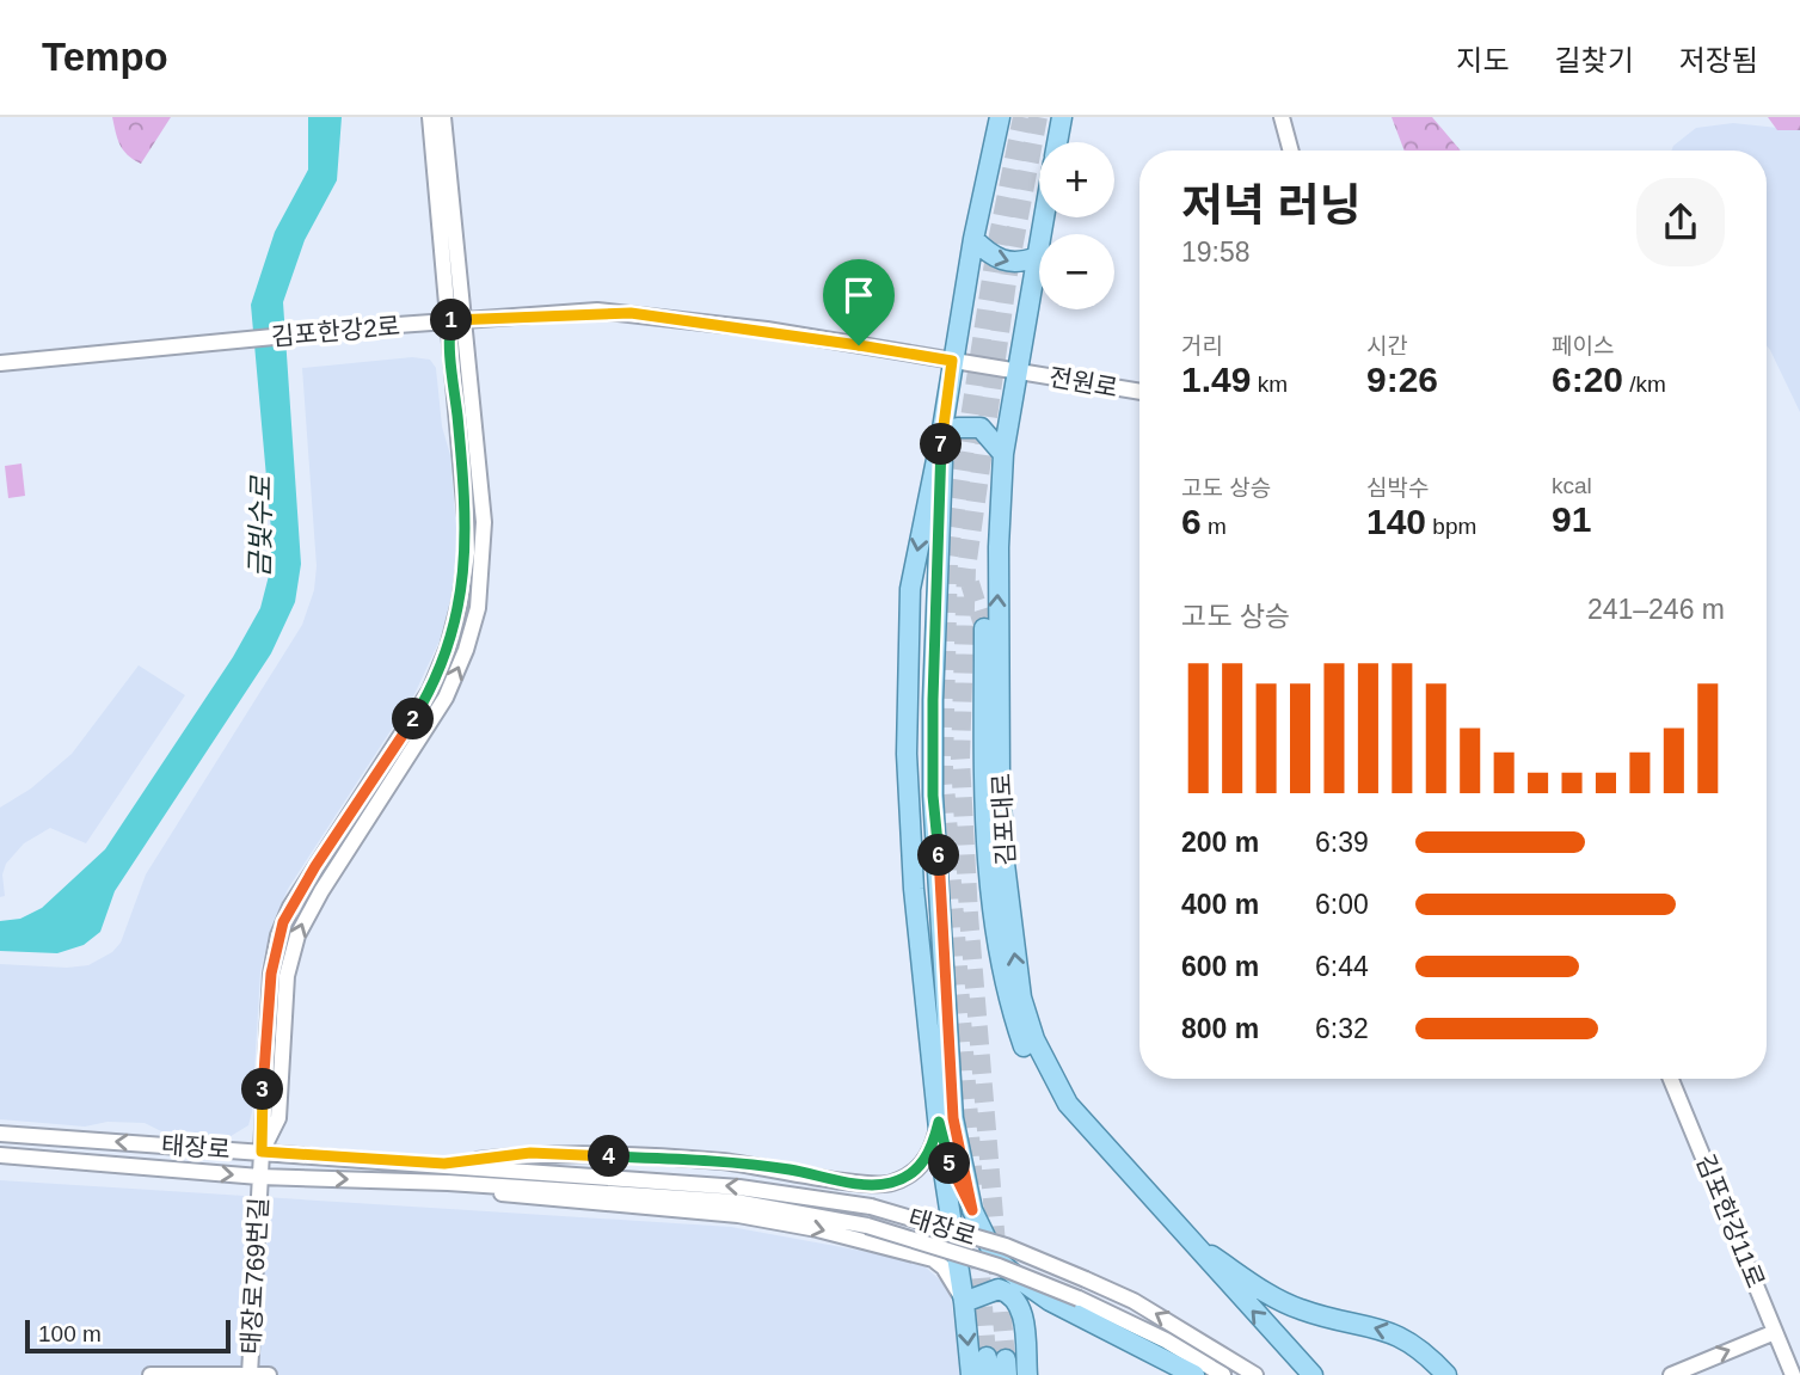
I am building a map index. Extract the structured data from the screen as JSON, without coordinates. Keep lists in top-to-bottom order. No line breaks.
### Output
{"streets":{"main road":["김포대로"],"street":["김포한강2로","전원로","태장로","김포한강11로","태장로769번길"]},"crossings":[["김포한강2로","전원로"],["김포한강2로","김포대로"],["김포한강2로","태장로769번길"],["전원로","김포대로"],["태장로","태장로769번길"]],"water":["금빛수로"],"scale_bar":"100 m","page":{"header":"Tempo","nav":["지도","길찾기","저장됨"],"map_buttons":["+","−"],"heading":["저녁 러닝","19:58"],"stats":[["거리","1.49 km"],["시간","9:26"],["페이스","6:20 /km"],["고도 상승","6 m"],["심박수","140 bpm"],["kcal","91"]],"pins":["1","7","2","6","3","4","5"],"chart":["고도 상승","241–246 m"],"list":[{"name":"200 m","note":"6:39"},{"name":"400 m","note":"6:00"},{"name":"600 m","note":"6:44"},{"name":"800 m","note":"6:32"}],"scale":"100 m"}}
